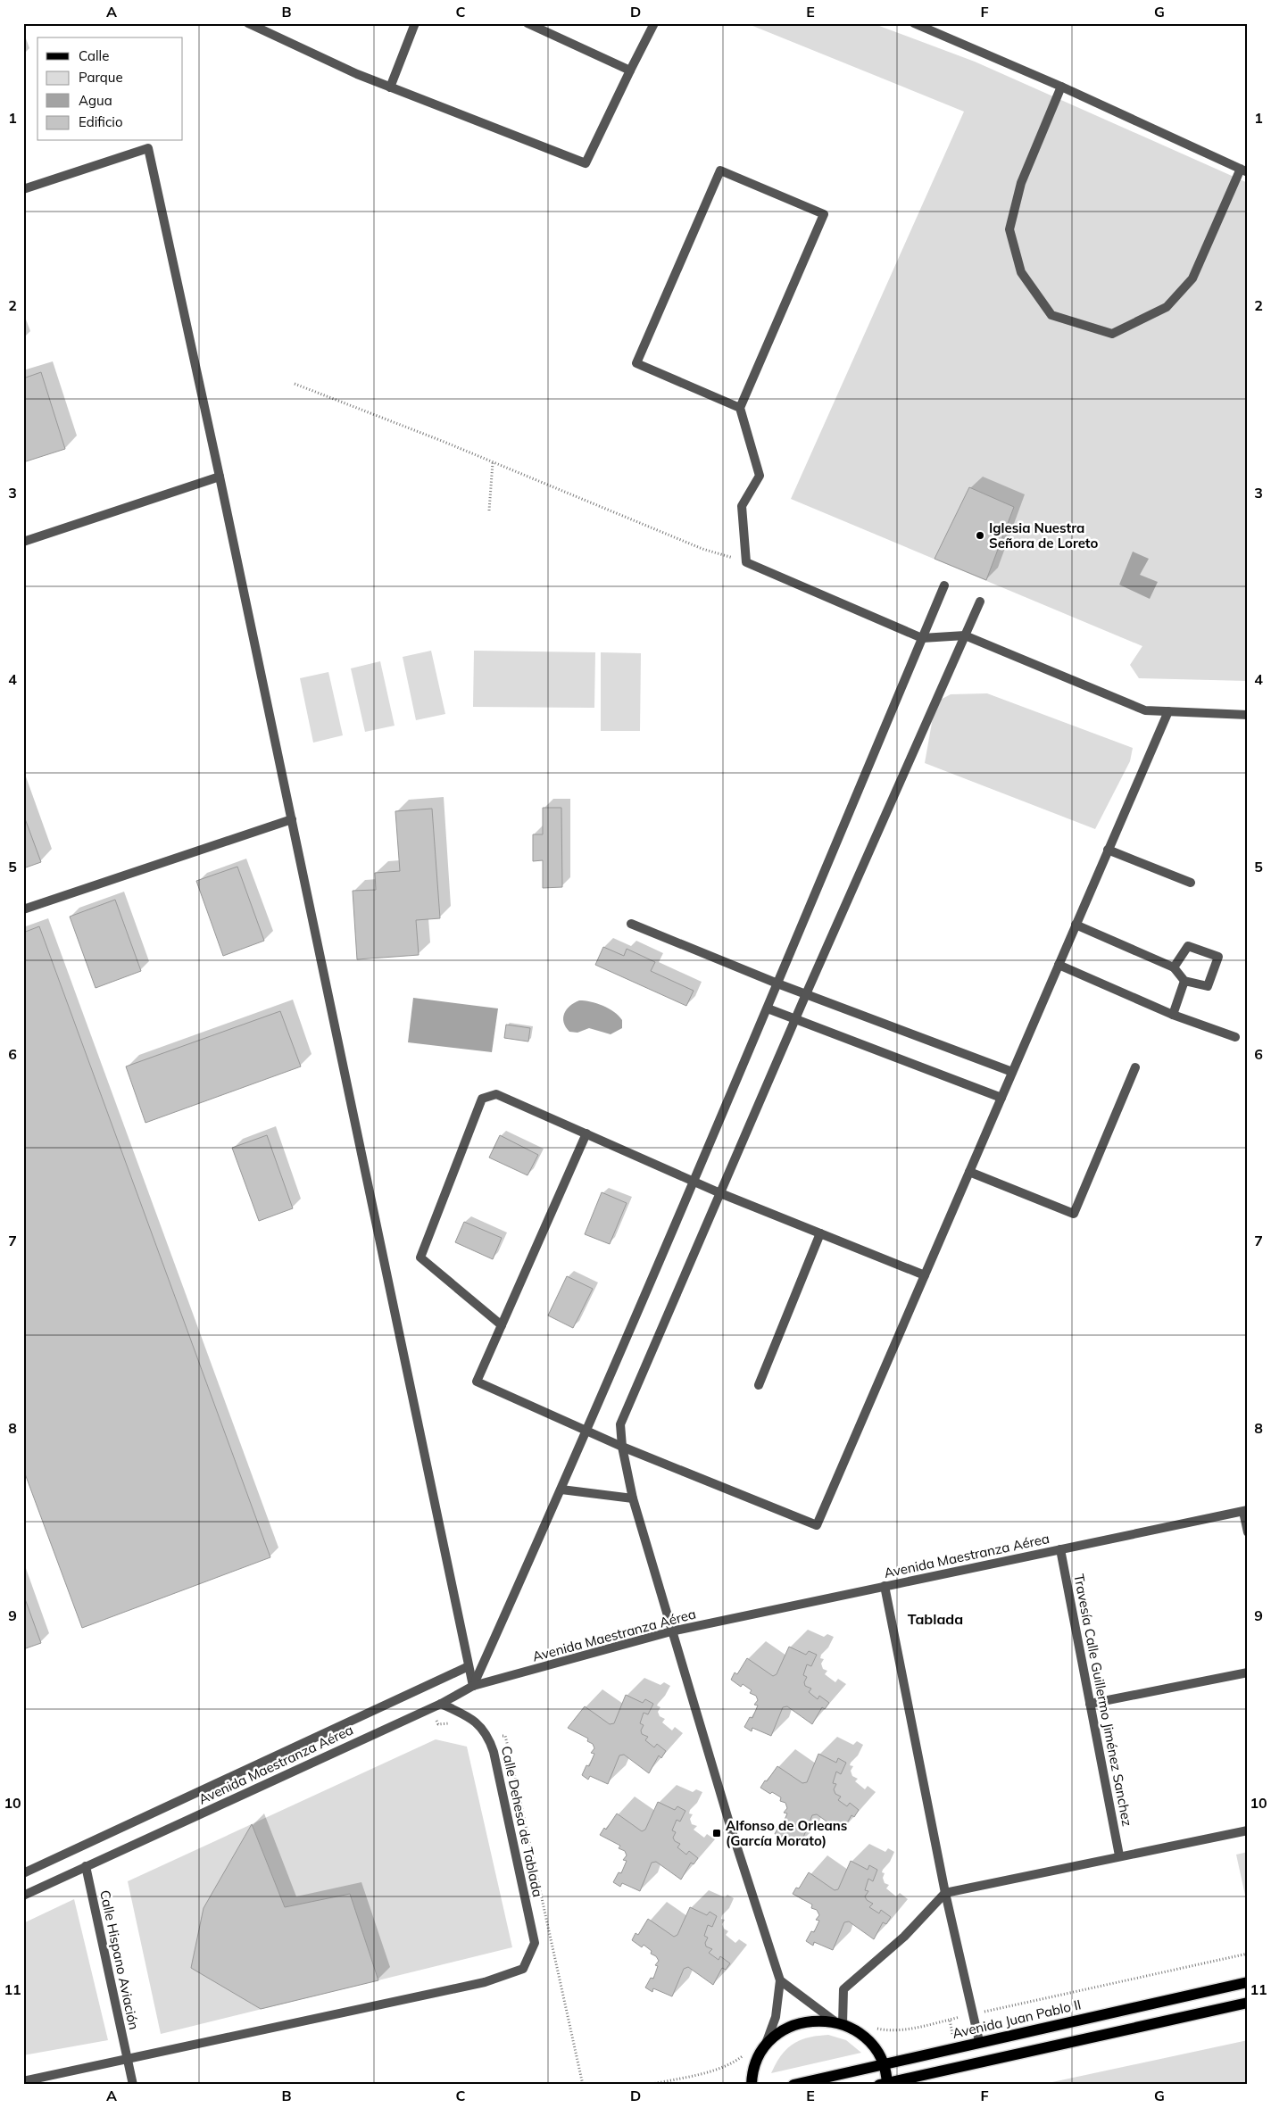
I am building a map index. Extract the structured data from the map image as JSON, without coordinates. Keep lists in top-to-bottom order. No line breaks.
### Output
{"streets":{"main road":["Avenida Juan Pablo II"],"street":["Avenida Maestranza Aérea","Travesía Calle Guillermo Jiménez Sanchez","Calle Dehesa de Tablada","Calle Hispano Aviación"]},"crossings":[["Avenida Maestranza Aérea","Travesía Calle Guillermo Jiménez Sanchez"],["Avenida Maestranza Aérea","Calle Dehesa de Tablada"],["Avenida Maestranza Aérea","Calle Hispano Aviación"],["Calle Dehesa de Tablada","Calle Hispano Aviación"]],"districts":["Tablada"],"places":{"other":["Iglesia Nuestra Señora de Loreto"],"transit":["Alfonso de Orleans (García Morato)"]},"legend":["Calle","Parque","Agua","Edificio"],"grid":{"columns":["A","B","C","D","E","F","G"],"rows":["1","2","3","4","5","6","7","8","9","10","11"]}}
